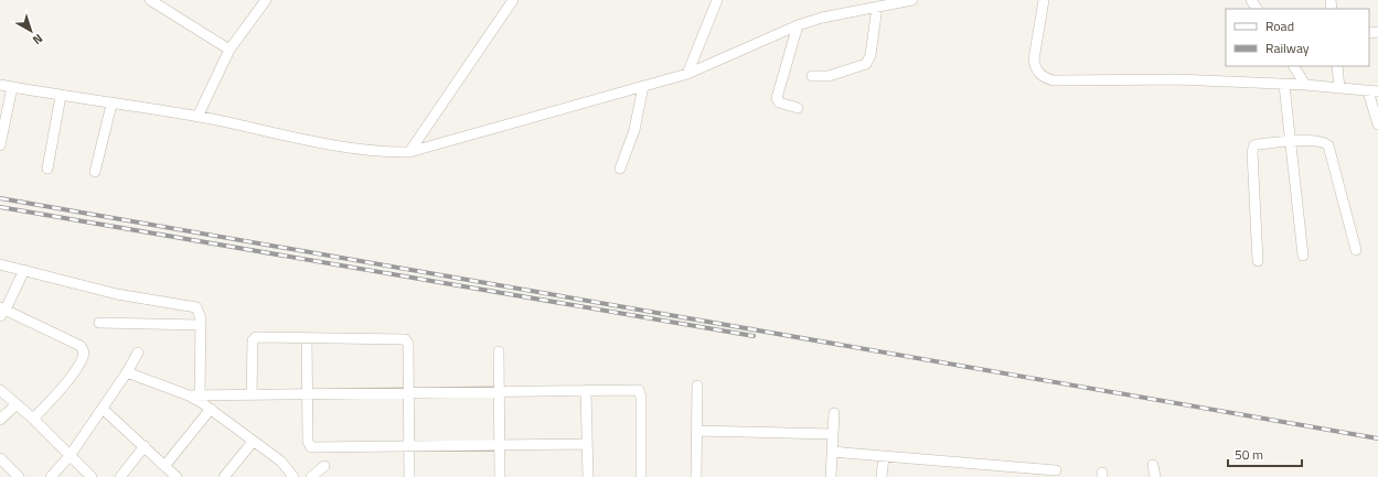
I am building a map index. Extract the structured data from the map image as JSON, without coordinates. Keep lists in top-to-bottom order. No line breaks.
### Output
{"legend":["Road","Railway"],"scale_bar":"50 m","north":"bottom right"}
